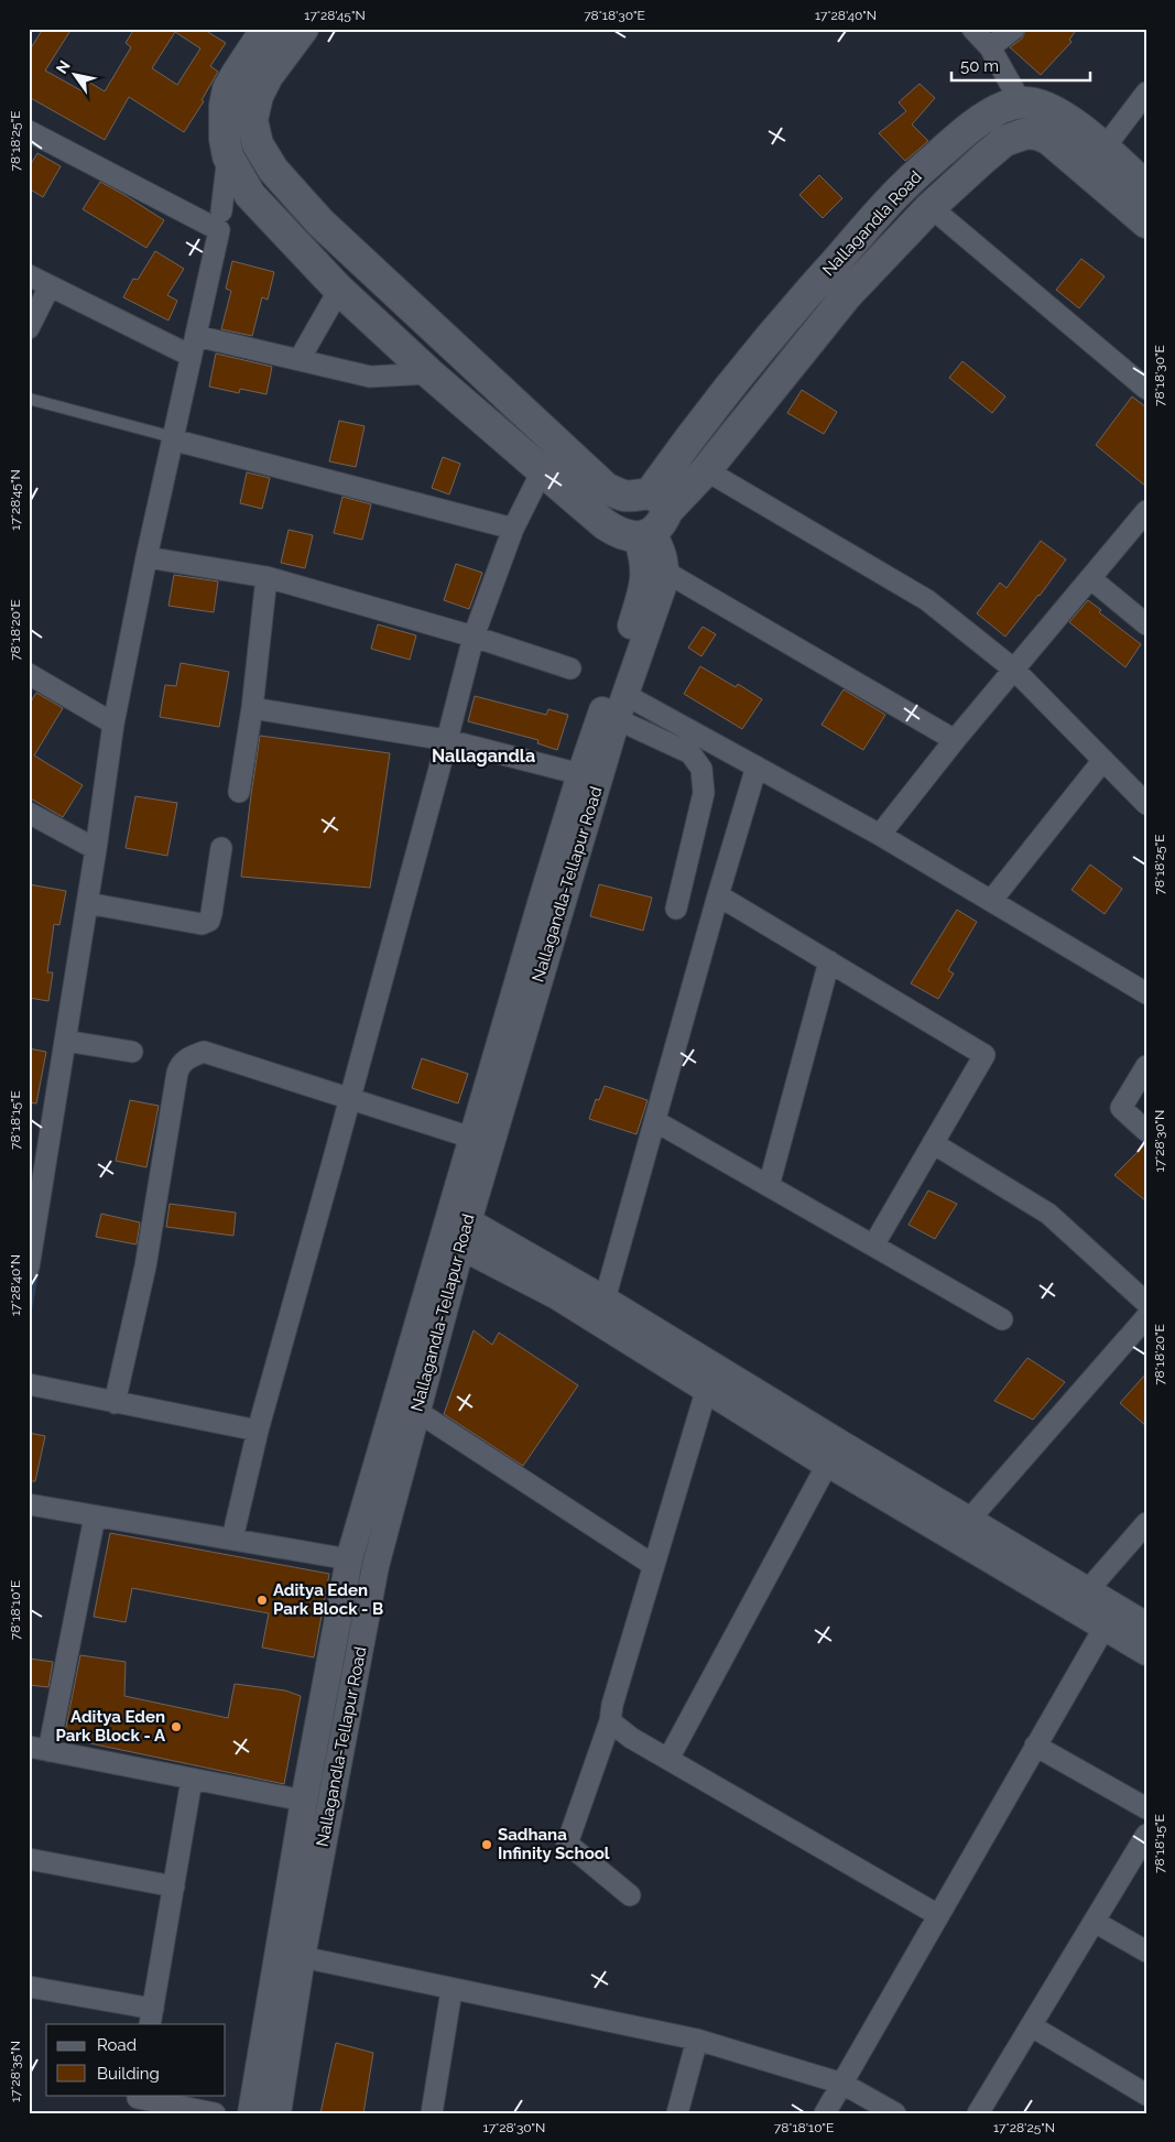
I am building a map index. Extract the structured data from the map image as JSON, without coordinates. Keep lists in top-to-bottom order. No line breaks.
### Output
{"streets":{"main road":["Nallagandla Road"],"street":["Nallagandla-Tellapur Road"]},"crossings":[["Nallagandla Road","Nallagandla-Tellapur Road"]],"districts":["Nallagandla"],"places":["Aditya Eden Park Block - B","Aditya Eden Park Block - A","Sadhana Infinity School"],"legend":["Road","Building"],"scale_bar":"50 m","north":"top left","coordinates":["17°28'45\"N","78°18'30\"E","17°28'40\"N","78°18'25\"E","78°18'20\"E","78°18'15\"E","17°28'30\"N","78°18'10\"E","17°28'35\"N","17°28'25\"N"]}
